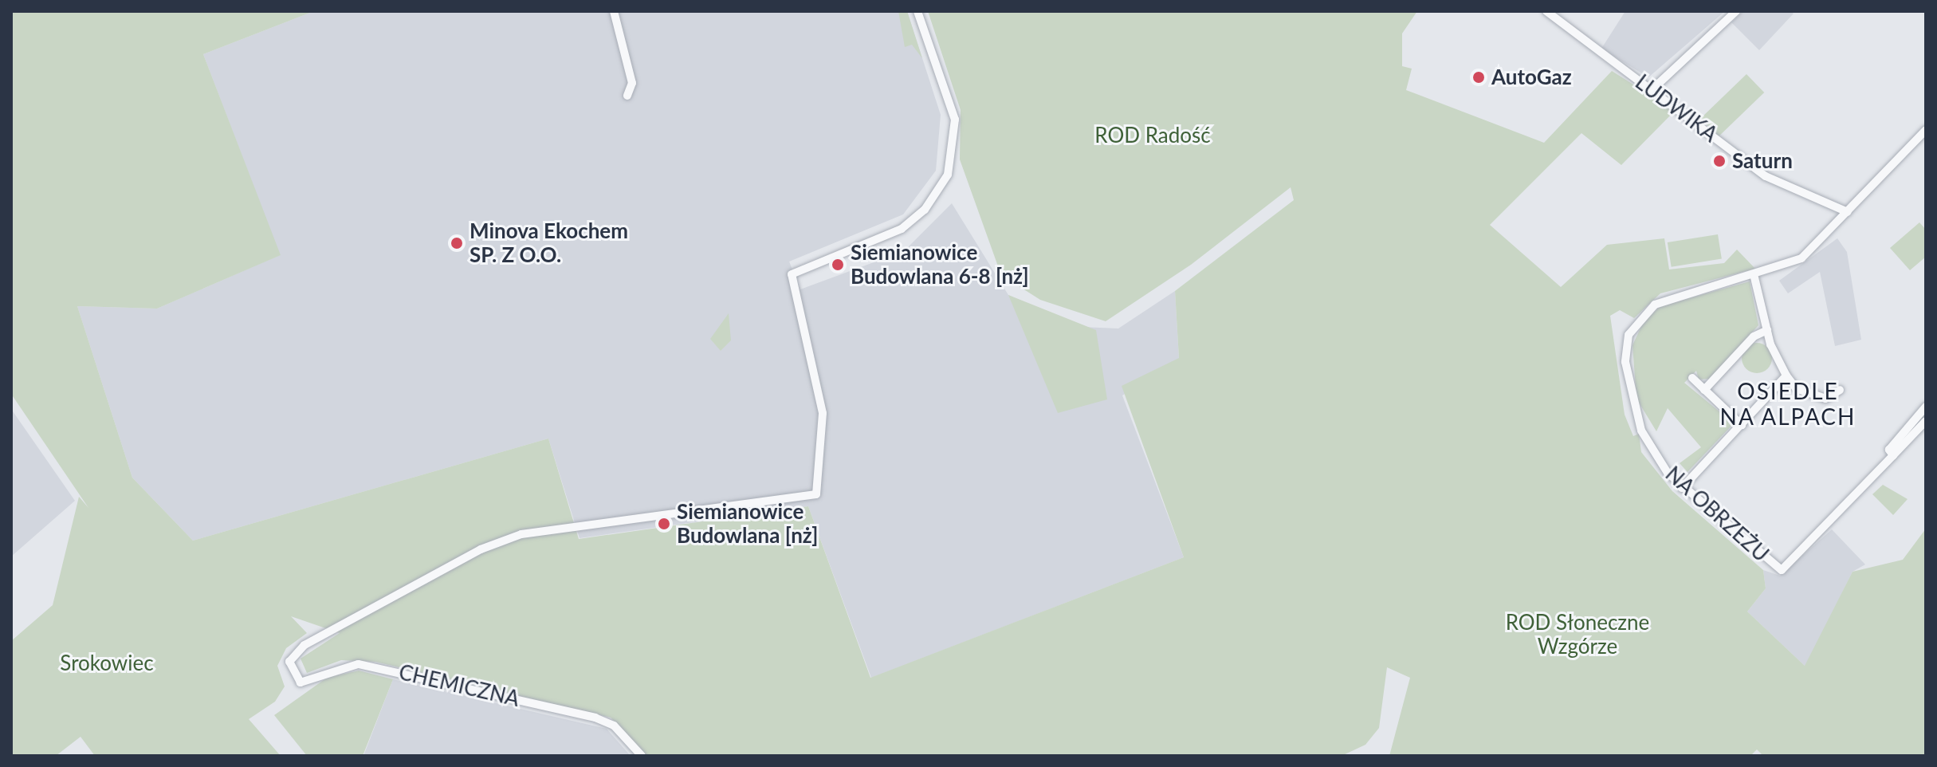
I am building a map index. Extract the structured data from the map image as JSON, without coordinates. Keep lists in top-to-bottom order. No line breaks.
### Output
{"streets":{"street":["LUDWIKA","NA OBRZEŻU","CHEMICZNA"]},"crossings":[["LUDWIKA","NA OBRZEŻU"]],"districts":["OSIEDLE NA ALPACH"],"parks":["ROD Radość","ROD Słoneczne Wzgórze","Srokowiec"],"places":["AutoGaz","Saturn","Minova Ekochem SP. Z O.O.","Siemianowice Budowlana 6-8 [nż]","Siemianowice Budowlana [nż]"]}
